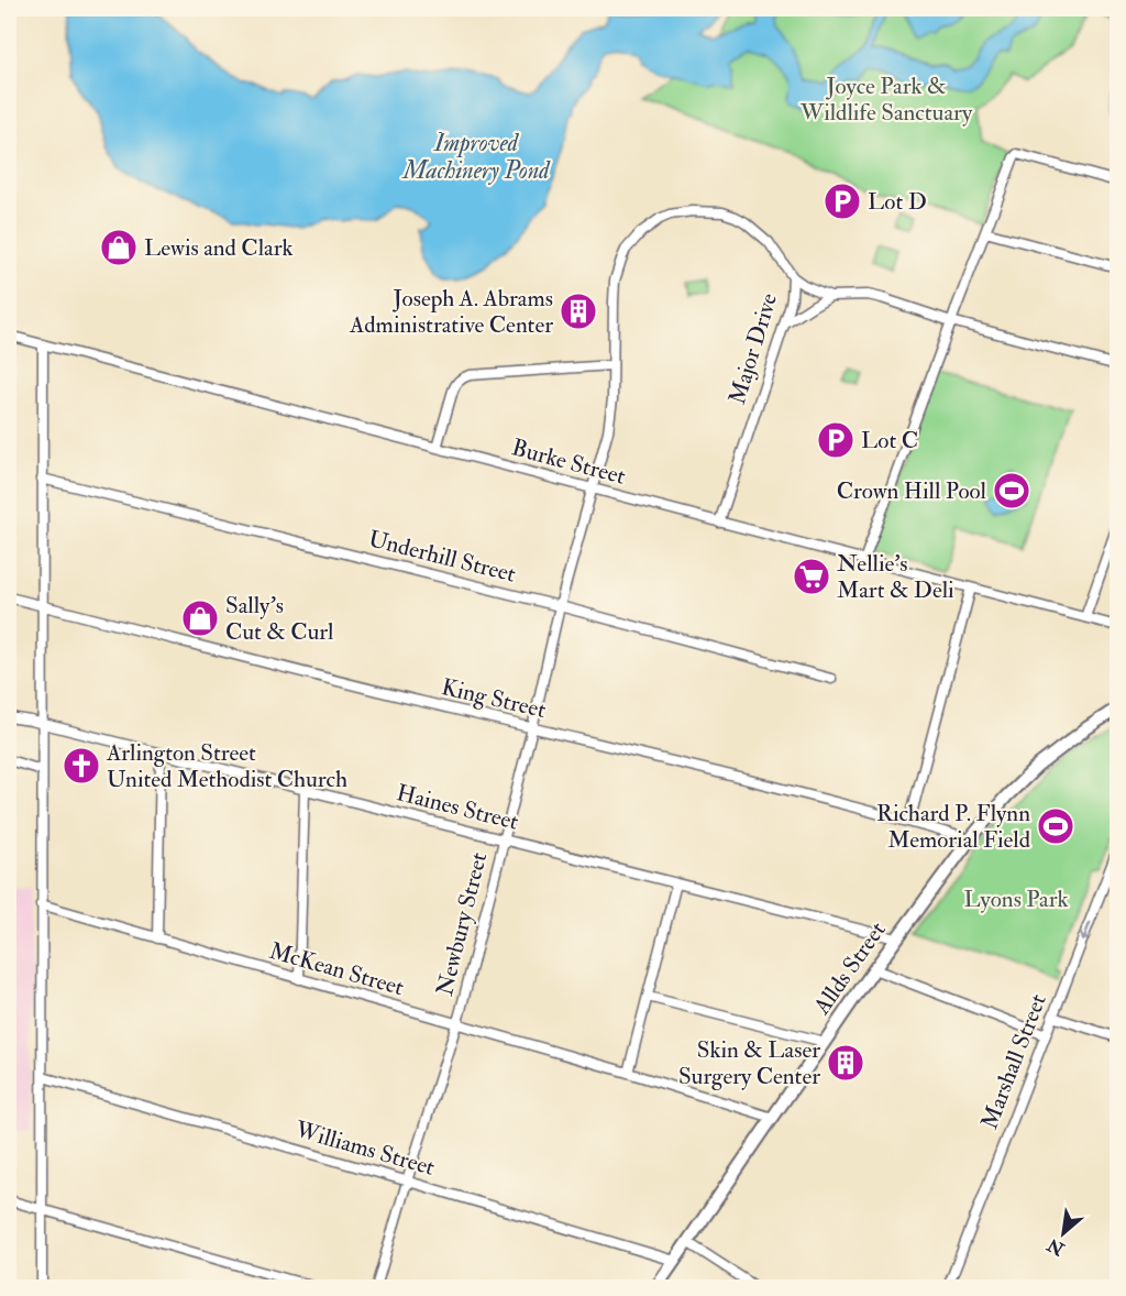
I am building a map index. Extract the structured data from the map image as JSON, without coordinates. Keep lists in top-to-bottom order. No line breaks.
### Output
{"streets":{"street":["Major Drive","Burke Street","Underhill Street","King Street","Haines Street","Newbury Street","Allds Street","McKean Street","Marshall Street","Williams Street"]},"crossings":[["Major Drive","Burke Street"],["Major Drive","Newbury Street"],["Burke Street","Newbury Street"],["Underhill Street","Newbury Street"],["King Street","Newbury Street"],["King Street","Allds Street"],["Haines Street","Newbury Street"],["Haines Street","Allds Street"],["Newbury Street","McKean Street"],["Newbury Street","Williams Street"],["Allds Street","McKean Street"],["Allds Street","Williams Street"]],"one_way":["Marshall Street"],"water":["Improved Machinery Pond"],"parks":["Joyce Park & Wildlife Sanctuary","Lyons Park"],"places":{"parking":["Lot D","Lot C"],"shop":["Lewis and Clark","Sally's Cut & Curl"],"building":["Joseph A. Abrams Administrative Center","Skin & Laser Surgery Center"],"sports":["Crown Hill Pool","Richard P. Flynn Memorial Field"],"supermarket":["Nellie's Mart & Deli"],"church":["Arlington Street United Methodist Church"]},"north":"bottom left"}
